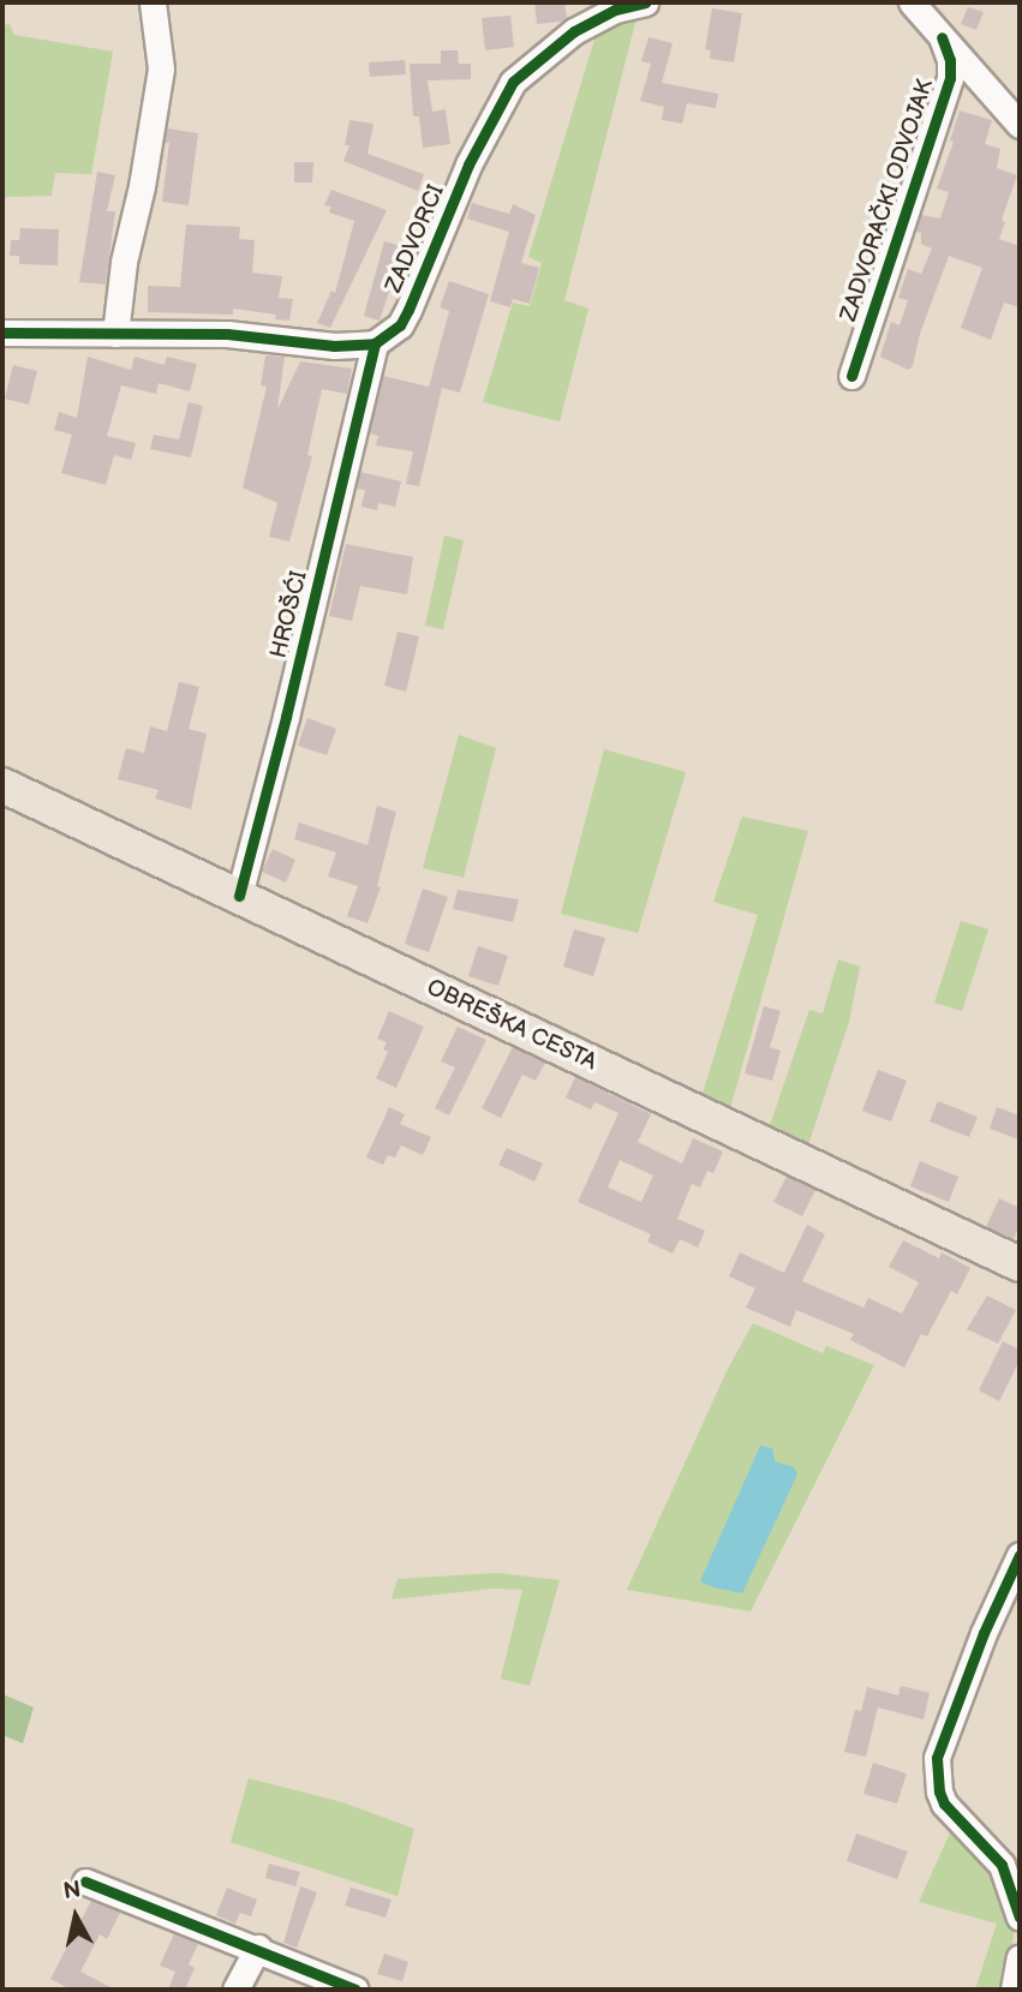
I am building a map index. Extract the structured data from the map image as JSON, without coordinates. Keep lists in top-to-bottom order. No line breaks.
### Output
{"streets":{"main road":["OBREŠKA CESTA"],"street":["ZADVORAČKI ODVOJAK","ZADVORCI","HROŠĆI"]},"crossings":[["ZADVORCI","HROŠĆI"],["HROŠĆI","OBREŠKA CESTA"]],"north":"top"}
